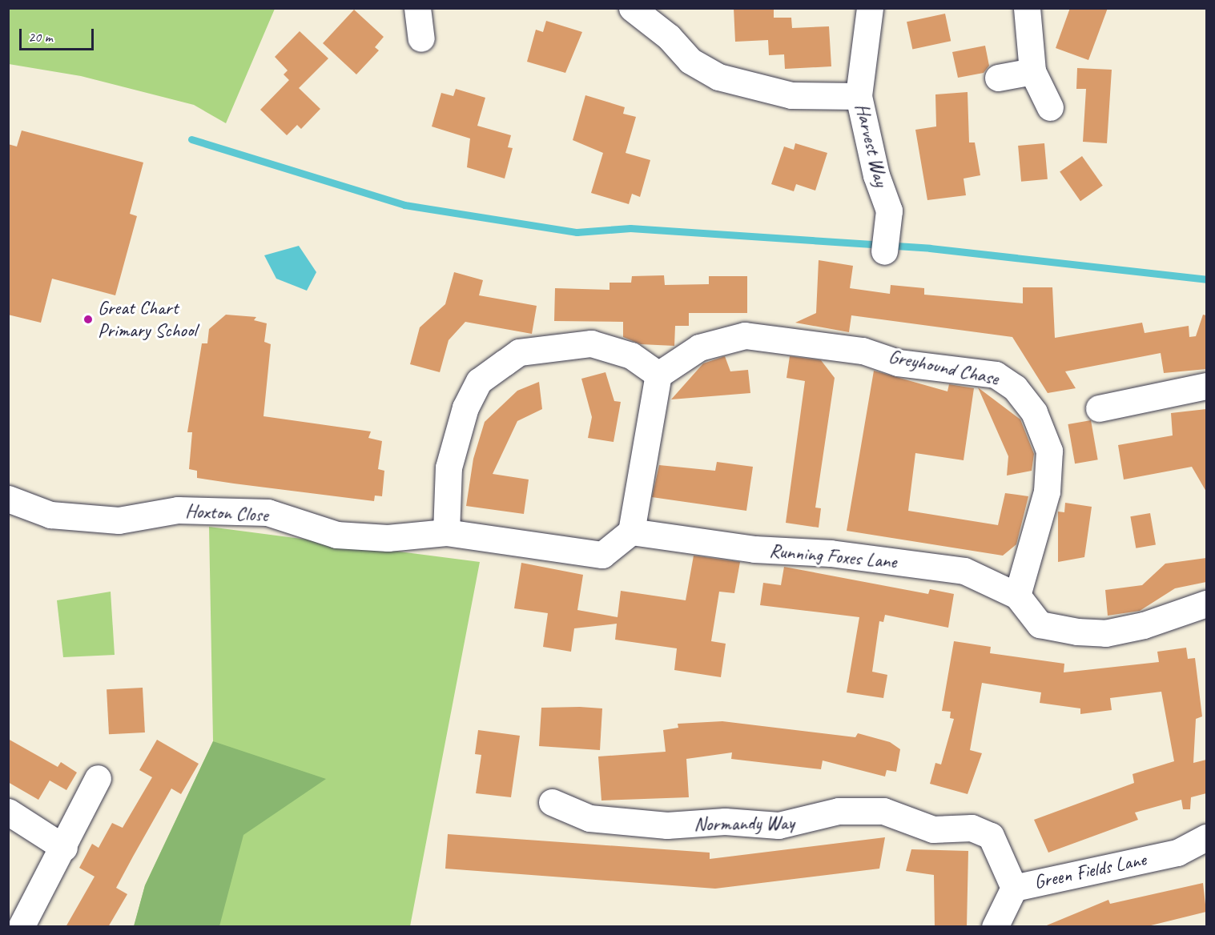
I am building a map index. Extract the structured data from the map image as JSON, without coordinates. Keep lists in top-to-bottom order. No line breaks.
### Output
{"streets":{"street":["Harvest Way","Greyhound Chase","Hoxton Close","Running Foxes Lane","Normandy Way","Green Fields Lane"]},"crossings":[["Greyhound Chase","Running Foxes Lane"],["Normandy Way","Green Fields Lane"]],"places":["Great Chart Primary School"],"scale_bar":"20 m"}
